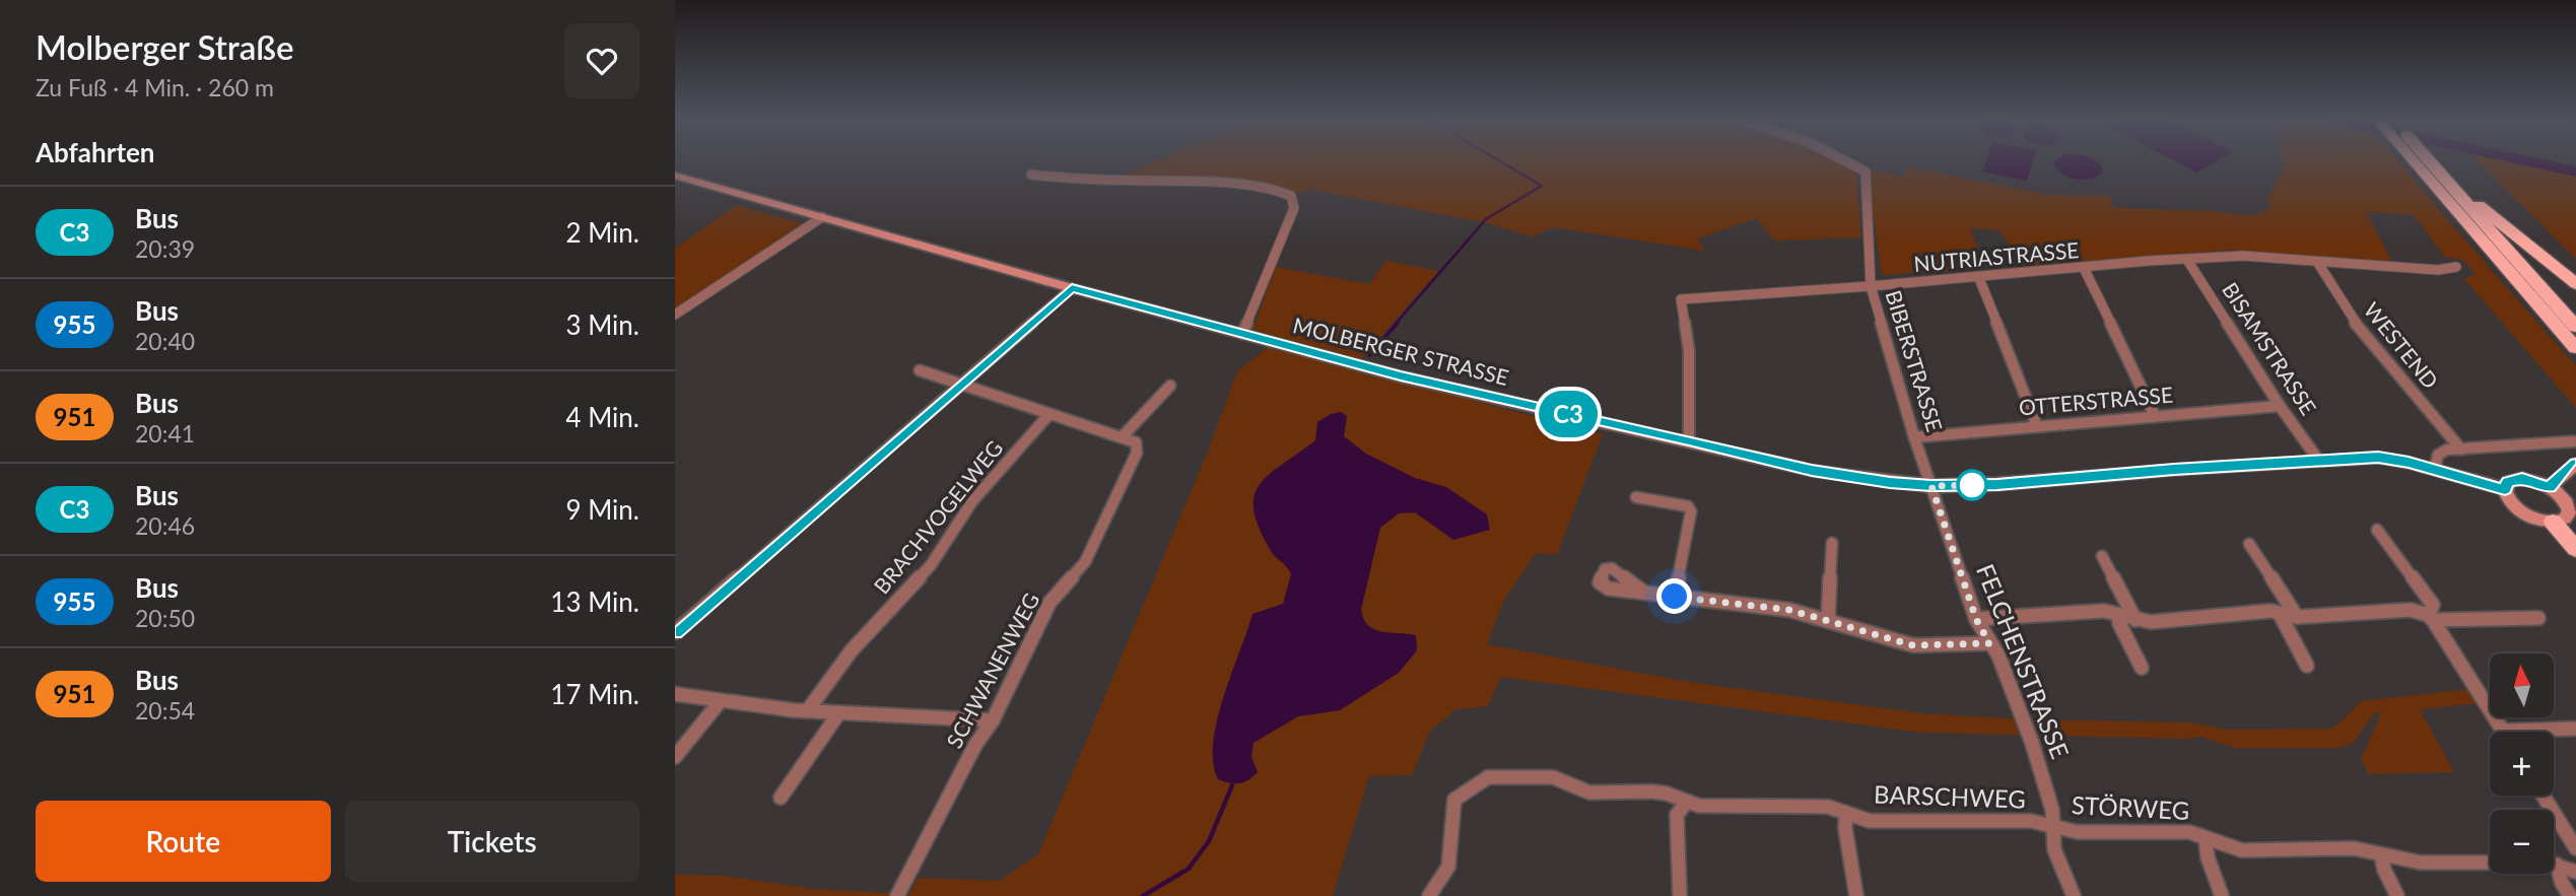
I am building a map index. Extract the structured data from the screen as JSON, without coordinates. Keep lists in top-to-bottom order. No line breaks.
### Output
{"streets":{"main road":["MOLBERGER STRASSE"],"street":["NUTRIASTRASSE","WESTEND","BISAMSTRASSE","BIBERSTRASSE","OTTERSTRASSE","BRACHVOGELWEG","FELCHENSTRASSE","SCHWANENWEG","BARSCHWEG","STÖRWEG"]},"crossings":[["NUTRIASTRASSE","WESTEND"],["NUTRIASTRASSE","BISAMSTRASSE"],["NUTRIASTRASSE","MOLBERGER STRASSE"],["NUTRIASTRASSE","BIBERSTRASSE"],["BISAMSTRASSE","MOLBERGER STRASSE"],["BISAMSTRASSE","OTTERSTRASSE"],["MOLBERGER STRASSE","BIBERSTRASSE"],["MOLBERGER STRASSE","FELCHENSTRASSE"],["BIBERSTRASSE","OTTERSTRASSE"],["BIBERSTRASSE","FELCHENSTRASSE"],["FELCHENSTRASSE","BARSCHWEG"],["FELCHENSTRASSE","STÖRWEG"],["BARSCHWEG","STÖRWEG"]],"lines":["bus line C3"],"north":"top","page":{"heading":[["Molberger Straße","Zu Fuß · 4 Min. · 260 m"],"Abfahrten"],"on_map":"C3","list":[{"mark":"C3","name":"Bus","note":"20:39","value":"2 Min."},{"mark":"955","name":"Bus","note":"20:40","value":"3 Min."},{"mark":"951","name":"Bus","note":"20:41","value":"4 Min."},{"mark":"C3","name":"Bus","note":"20:46","value":"9 Min."},{"mark":"955","name":"Bus","note":"20:50","value":"13 Min."},{"mark":"951","name":"Bus","note":"20:54","value":"17 Min."}],"map_buttons":["+","−"],"buttons":["Route","Tickets"]}}
